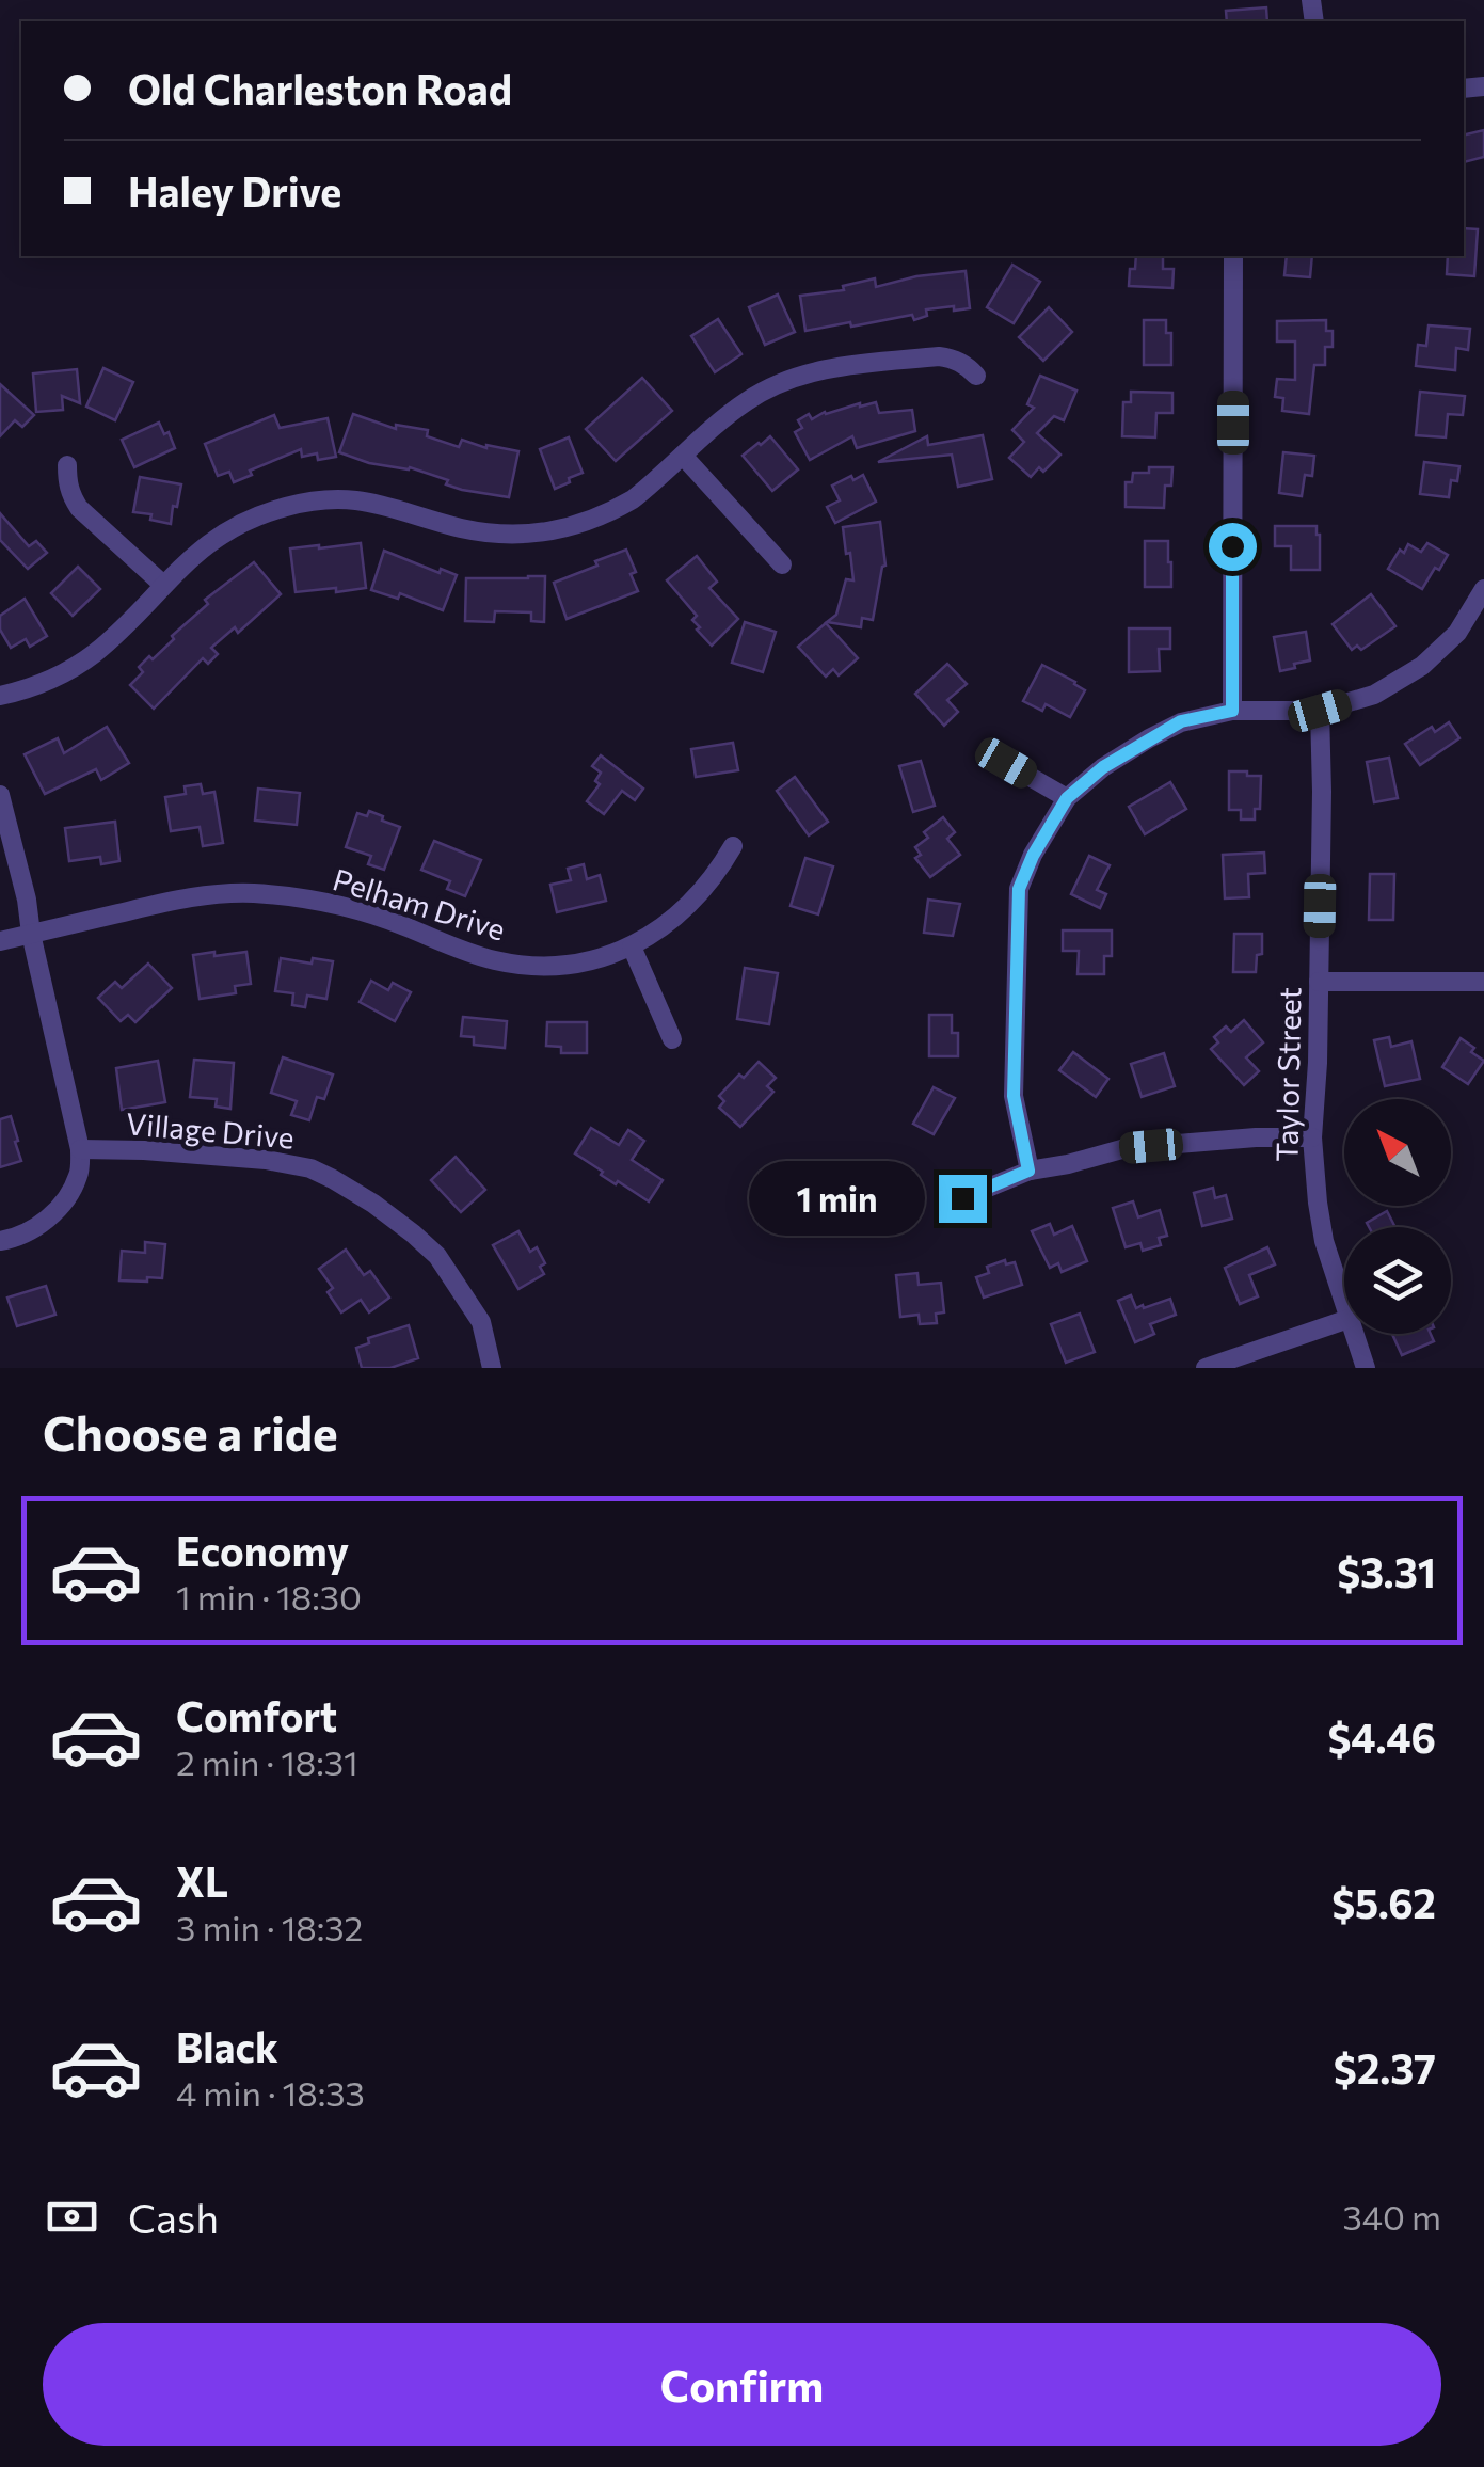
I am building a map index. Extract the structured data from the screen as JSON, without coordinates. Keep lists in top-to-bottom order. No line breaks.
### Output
{"streets":{"street":["Pelham Drive","Taylor Street","Village Drive"]},"north":"top left","page":{"banner":["Old Charleston Road","Haley Drive"],"bubble":"1 min","heading":"Choose a ride","list":[{"name":"Economy","note":"1 min · 18:30","value":"$3.31"},{"name":"Comfort","note":"2 min · 18:31","value":"$4.46"},{"name":"XL","note":"3 min · 18:32","value":"$5.62"},{"name":"Black","note":"4 min · 18:33","value":"$2.37"}],"pay":["Cash","340 m"],"buttons":"Confirm"}}
